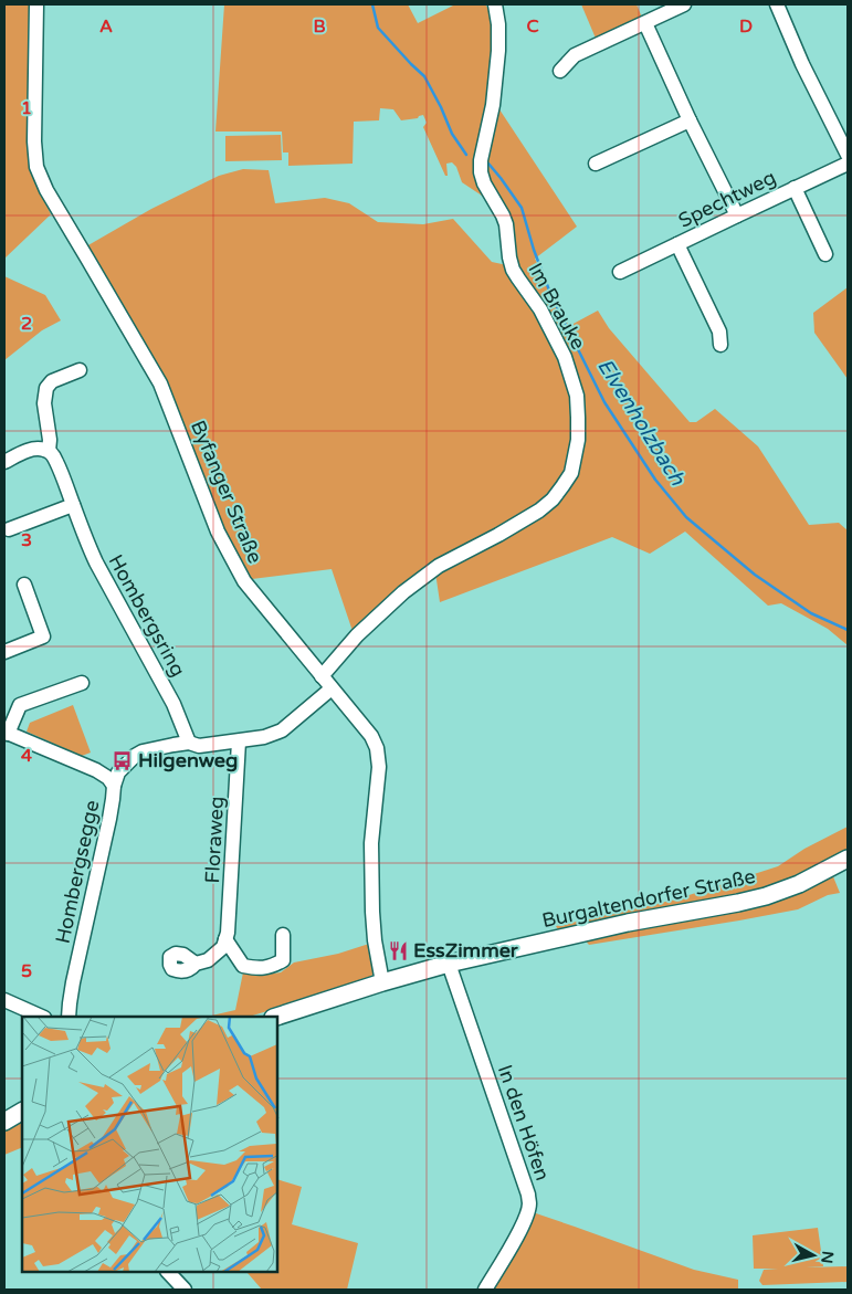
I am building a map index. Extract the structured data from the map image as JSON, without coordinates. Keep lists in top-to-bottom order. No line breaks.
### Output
{"streets":{"main road":["Burgaltendorfer Straße"],"street":["Spechtweg","Im Brauke","Byfanger Straße","Hombergsring","Floraweg","Hombergsegge","In den Höfen"]},"crossings":[["Im Brauke","Byfanger Straße"],["Byfanger Straße","Burgaltendorfer Straße"],["Burgaltendorfer Straße","In den Höfen"]],"water":["Elvenholzbach"],"places":{"bus stop":["Hilgenweg"],"restaurant":["EssZimmer"]},"north":"right","grid":{"columns":["A","B","C","D"],"rows":["1","2","3","4","5"]}}
